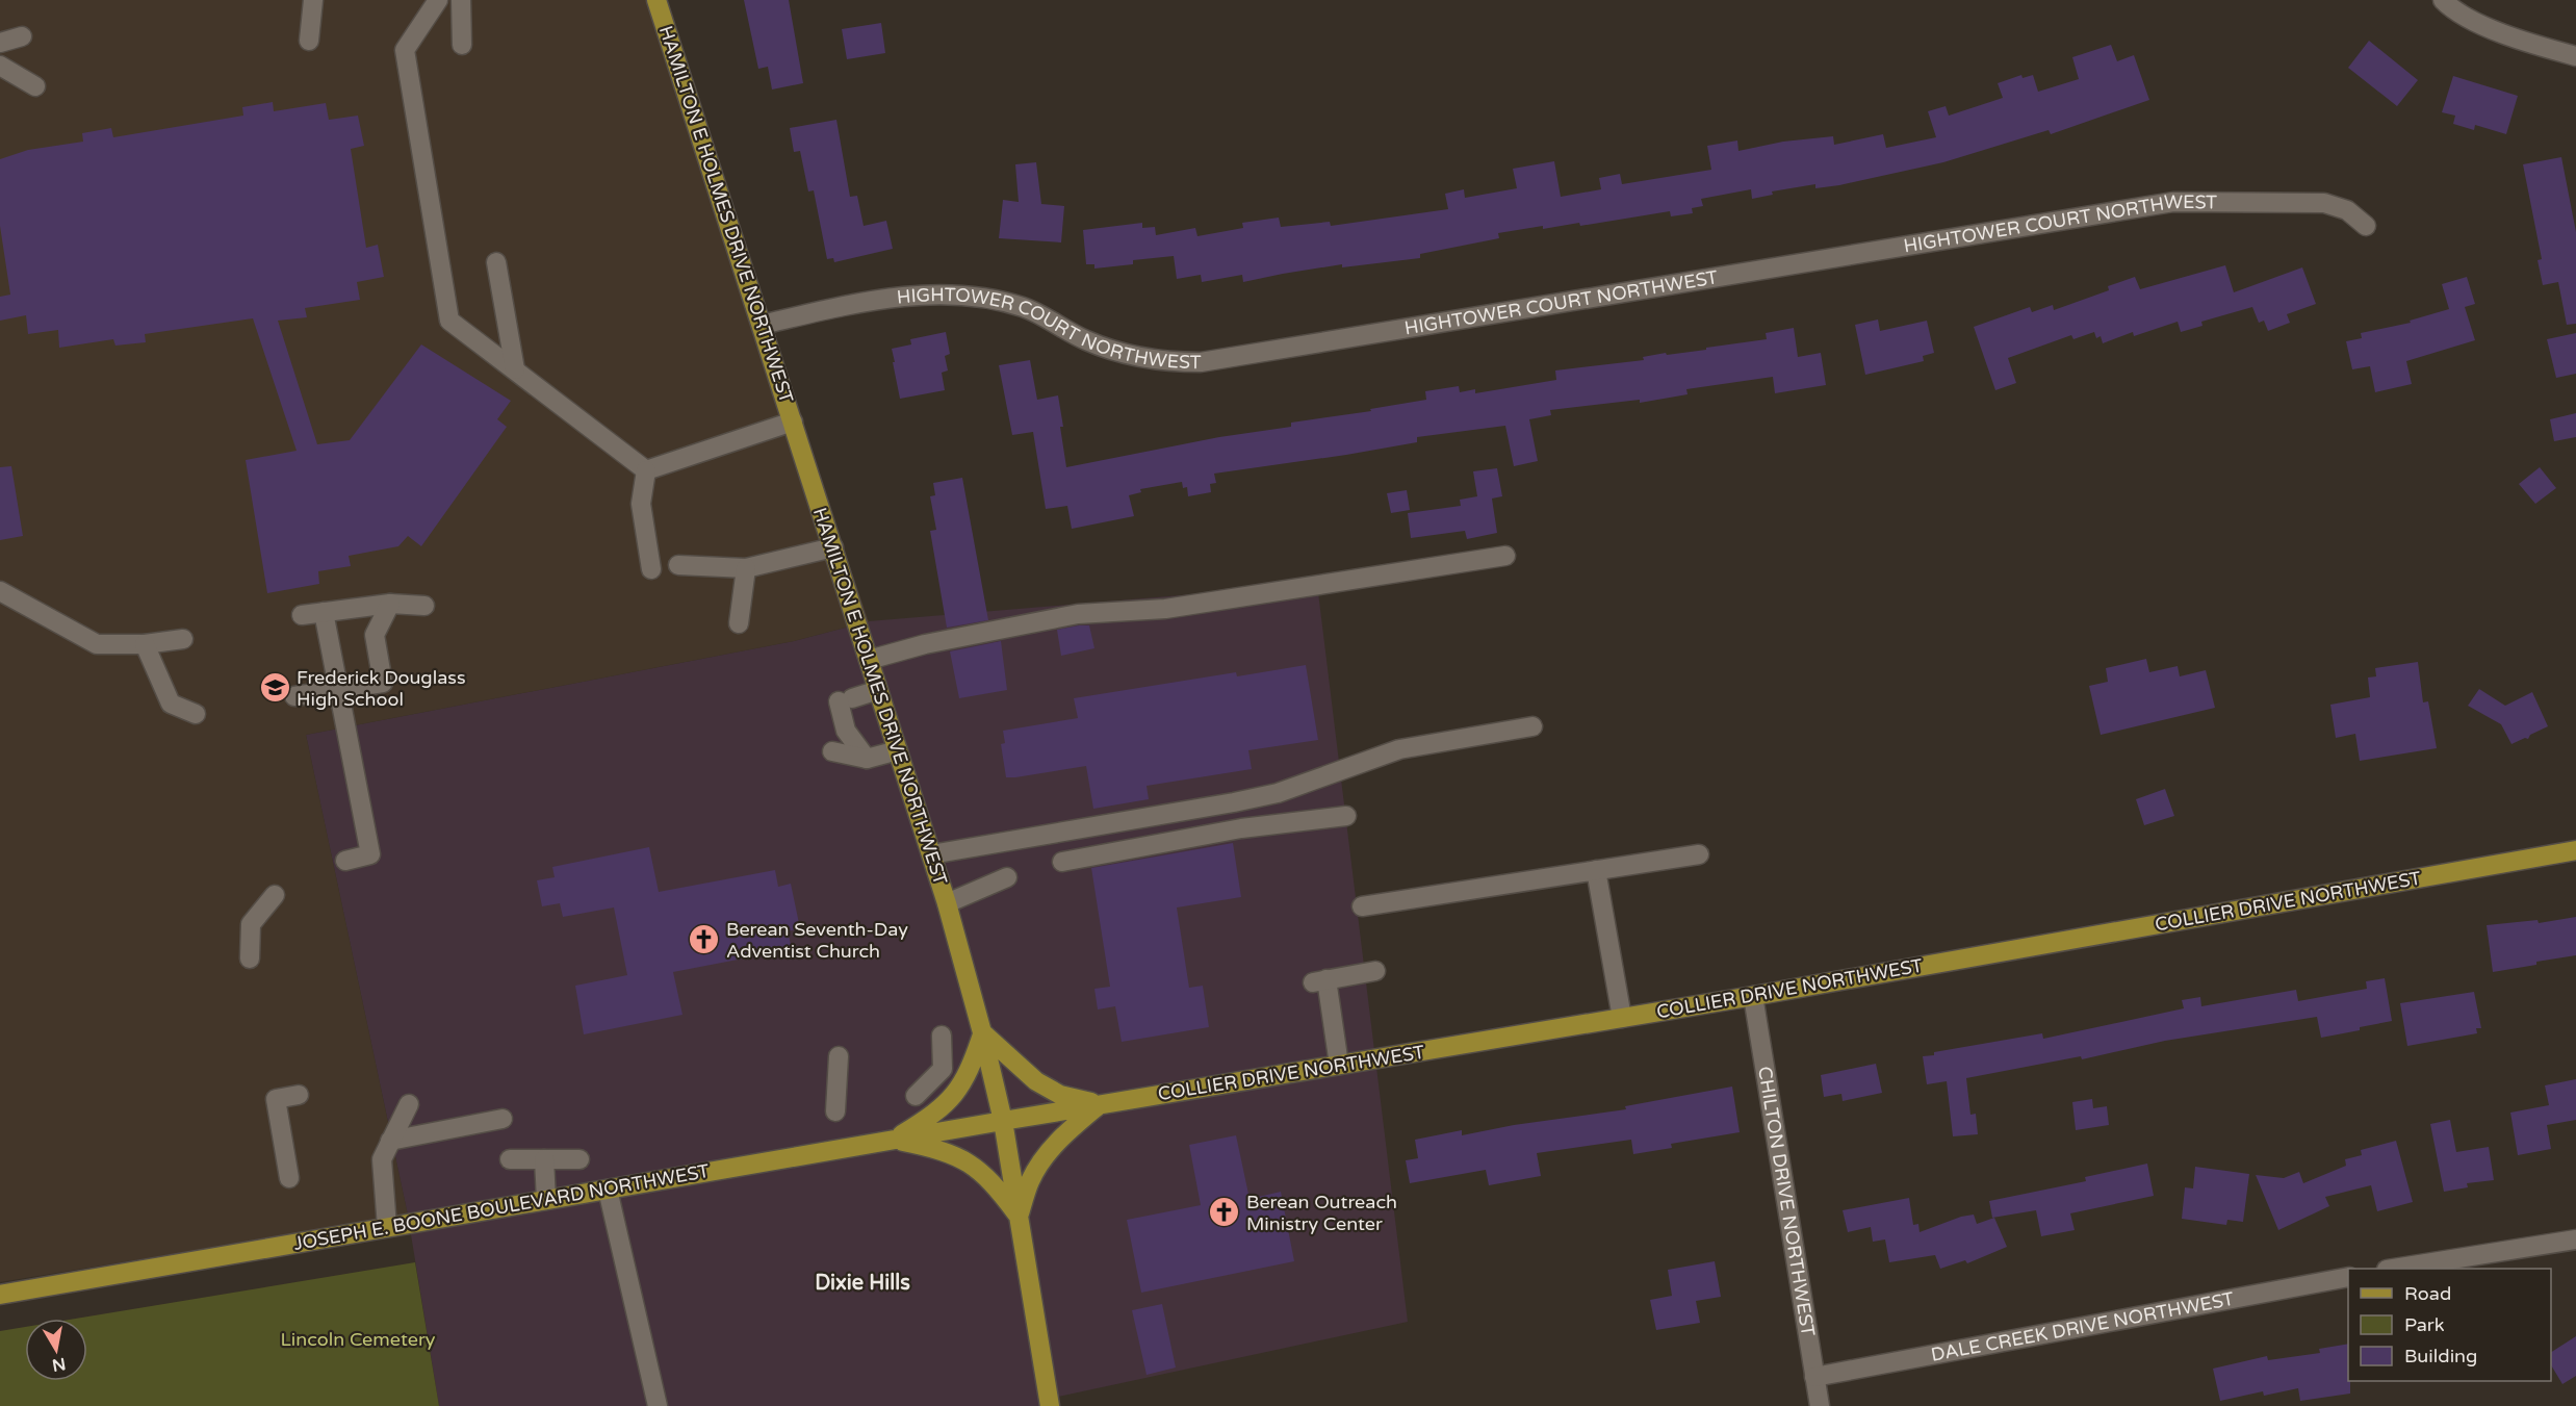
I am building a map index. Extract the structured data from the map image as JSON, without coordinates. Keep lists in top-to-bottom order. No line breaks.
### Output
{"streets":{"main road":["HAMILTON E HOLMES DRIVE NORTHWEST","COLLIER DRIVE NORTHWEST","JOSEPH E. BOONE BOULEVARD NORTHWEST"],"street":["HIGHTOWER COURT NORTHWEST","CHILTON DRIVE NORTHWEST","DALE CREEK DRIVE NORTHWEST"]},"crossings":[["HAMILTON E HOLMES DRIVE NORTHWEST","HIGHTOWER COURT NORTHWEST"],["HAMILTON E HOLMES DRIVE NORTHWEST","COLLIER DRIVE NORTHWEST"],["HAMILTON E HOLMES DRIVE NORTHWEST","JOSEPH E. BOONE BOULEVARD NORTHWEST"],["COLLIER DRIVE NORTHWEST","CHILTON DRIVE NORTHWEST"],["COLLIER DRIVE NORTHWEST","JOSEPH E. BOONE BOULEVARD NORTHWEST"],["CHILTON DRIVE NORTHWEST","DALE CREEK DRIVE NORTHWEST"]],"districts":["Dixie Hills"],"parks":["Lincoln Cemetery"],"places":{"school or university":["Frederick Douglass High School"],"church":["Berean Seventh-Day Adventist Church","Berean Outreach Ministry Center"]},"legend":["Road","Park","Building"],"north":"bottom"}
